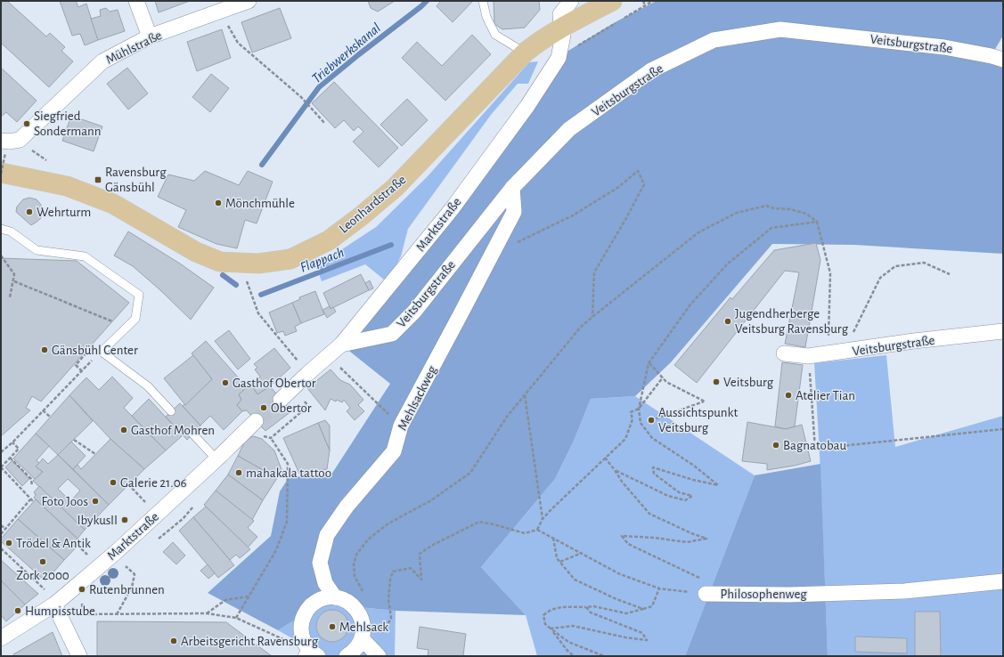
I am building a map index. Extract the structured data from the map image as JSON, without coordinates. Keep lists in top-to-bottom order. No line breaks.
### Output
{"streets":{"main road":["Leonhardstraße"],"street":["Veitsburgstraße","Mühlstraße","Marktstraße","Mehlsackweg","Philosophenweg"]},"crossings":[["Veitsburgstraße","Marktstraße"],["Veitsburgstraße","Mehlsackweg"],["Leonhardstraße","Marktstraße"]],"water":["Triebwerkskanal","Flappach"],"places":{"other":["Siegfried Sondermann","Mönchmühle","Wehrturm","Jugendherberge Veitsburg Ravensburg","Gänsbühl Center","Veitsburg","Gasthof Obertor","Atelier Tian","Obertor","Aussichtspunkt Veitsburg","Gasthof Mohren","Bagnatobau","mahakala tattoo","Galerie 21.06","Foto Joos","IbykusII","Trödel & Antik","Zork 2000","Rutenbrunnen","Humpisstube","Mehlsack","Arbeitsgericht Ravensburg"],"transit":["Ravensburg Gänsbühl"]}}
